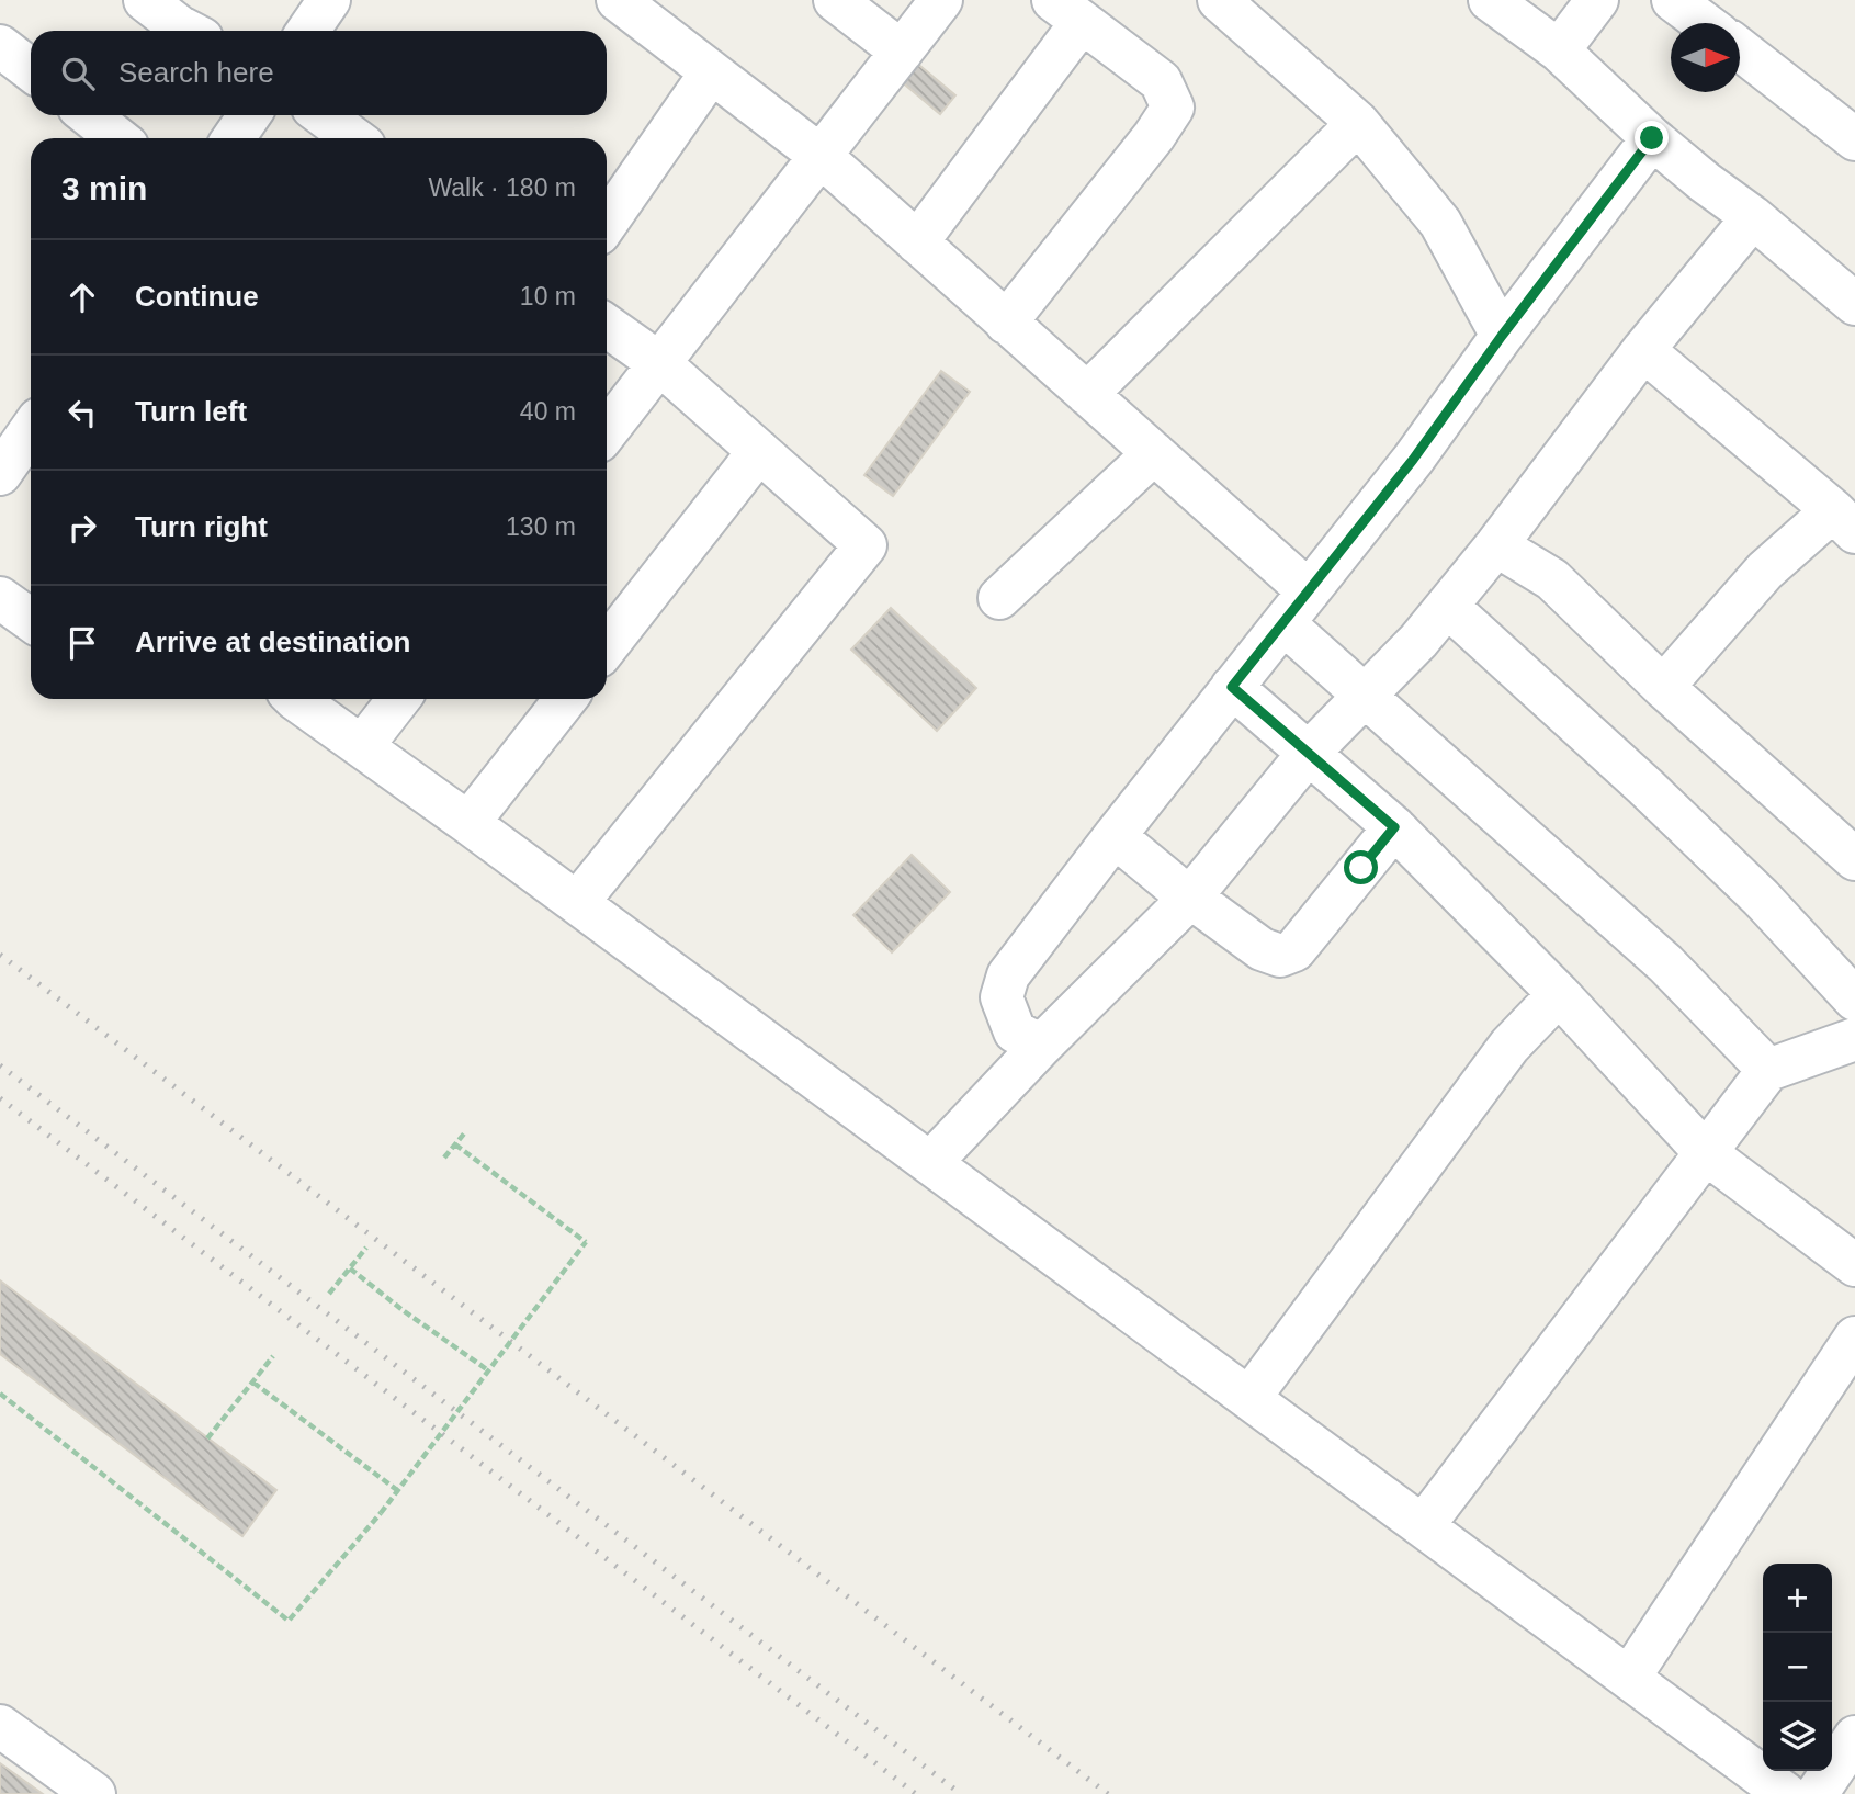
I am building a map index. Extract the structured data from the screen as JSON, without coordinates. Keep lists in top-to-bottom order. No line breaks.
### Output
{"north":"right","page":{"search":"Search here","heading":["3 min","Walk · 180 m"],"list":[["Continue","10 m"],["Turn left","40 m"],["Turn right","130 m"],"Arrive at destination"],"map_buttons":["+","−"]}}
